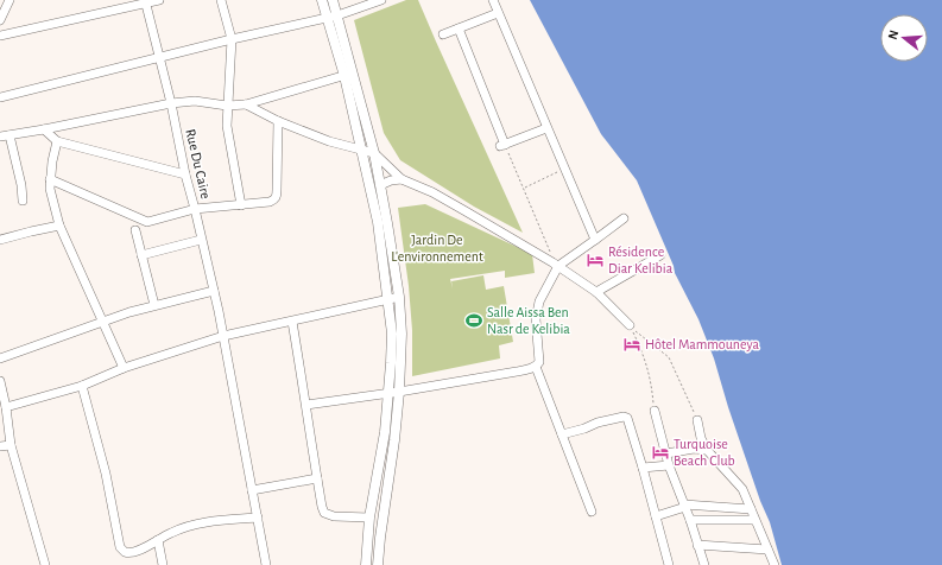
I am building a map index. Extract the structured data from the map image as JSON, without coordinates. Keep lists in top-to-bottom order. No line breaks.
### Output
{"streets":{"street":["Rue Du Caire"]},"parks":["Jardin De L'environnement"],"places":{"hotel":["Résidence Diar Kelibia","Hôtel Mammouneya","Turquoise Beach Club"],"sports":["Salle Aissa Ben Nasr de Kelibia"]},"north":"left"}
